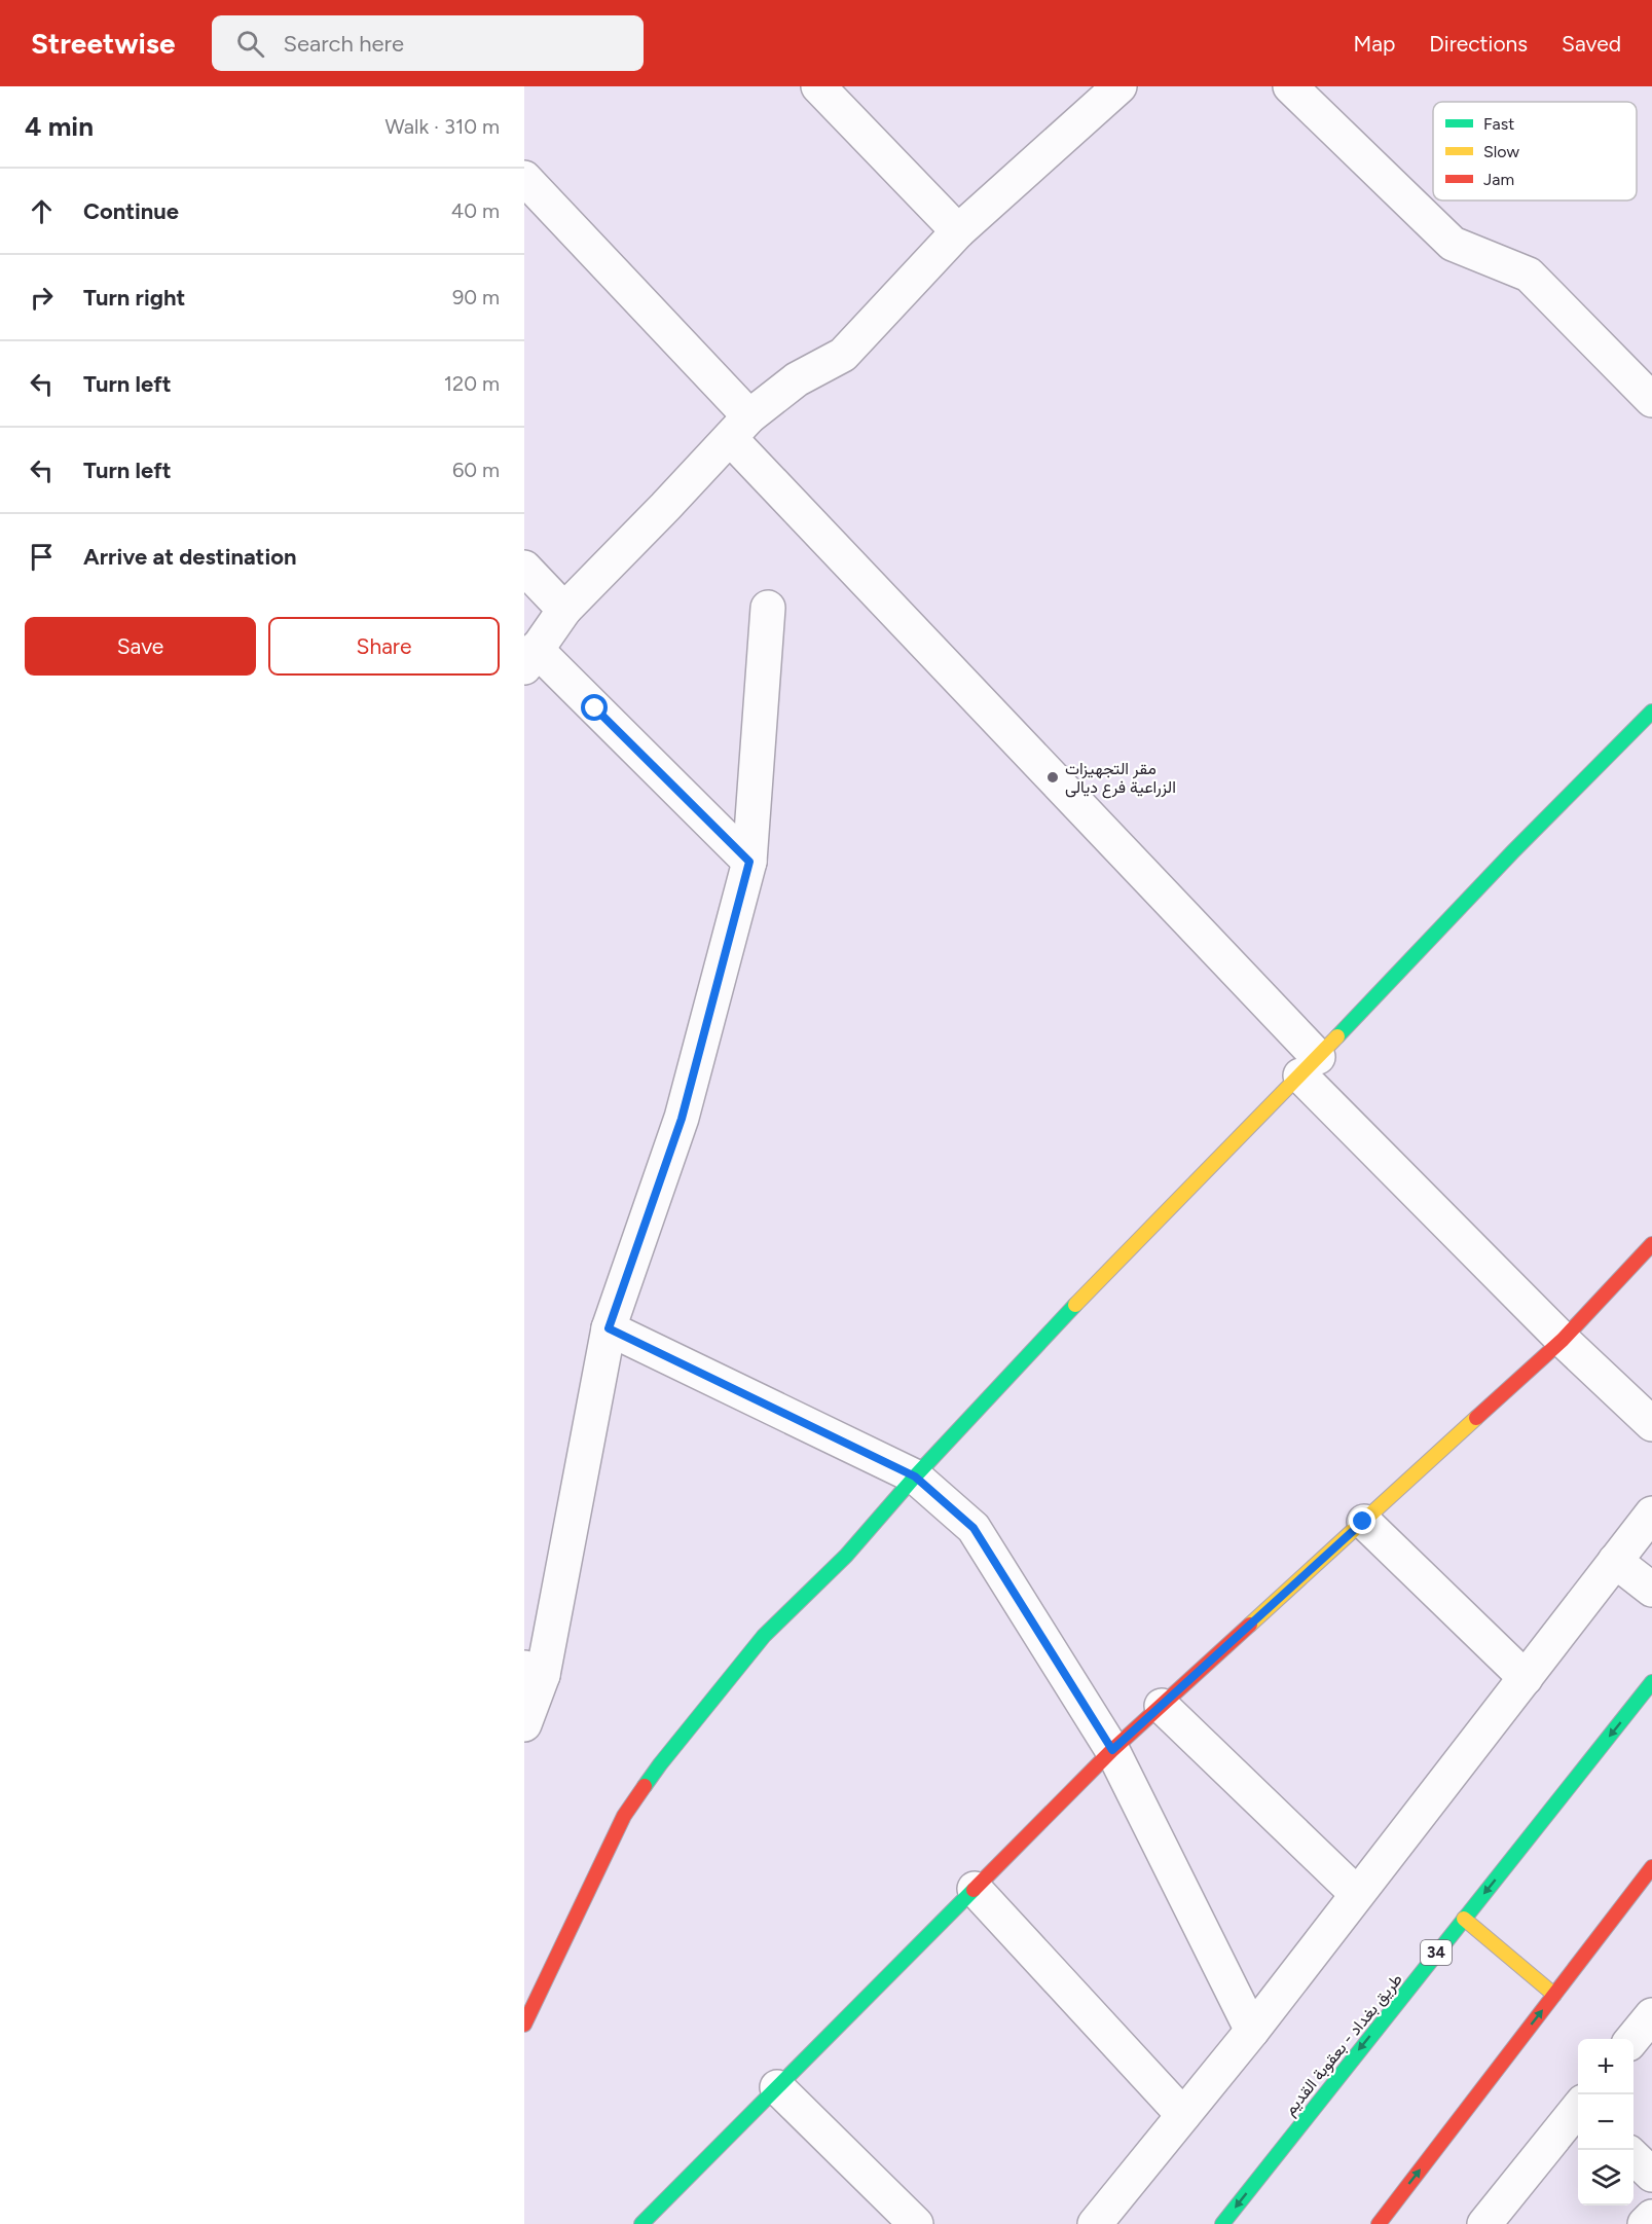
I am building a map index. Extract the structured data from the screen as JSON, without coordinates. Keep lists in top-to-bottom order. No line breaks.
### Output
{"streets":{"main road":["34","طريق بغداد - بعقوبة القديم"]},"places":["مقر التجهيزات الزراعية فرع ديالى"],"legend":["Fast","Slow","Jam"],"page":{"header":"Streetwise","search":"Search here","nav":["Map","Directions","Saved"],"heading":["4 min","Walk · 310 m"],"list":[["Continue","40 m"],["Turn right","90 m"],["Turn left","120 m"],["Turn left","60 m"],"Arrive at destination"],"buttons":["Save","Share"],"map_buttons":["+","−"]}}
